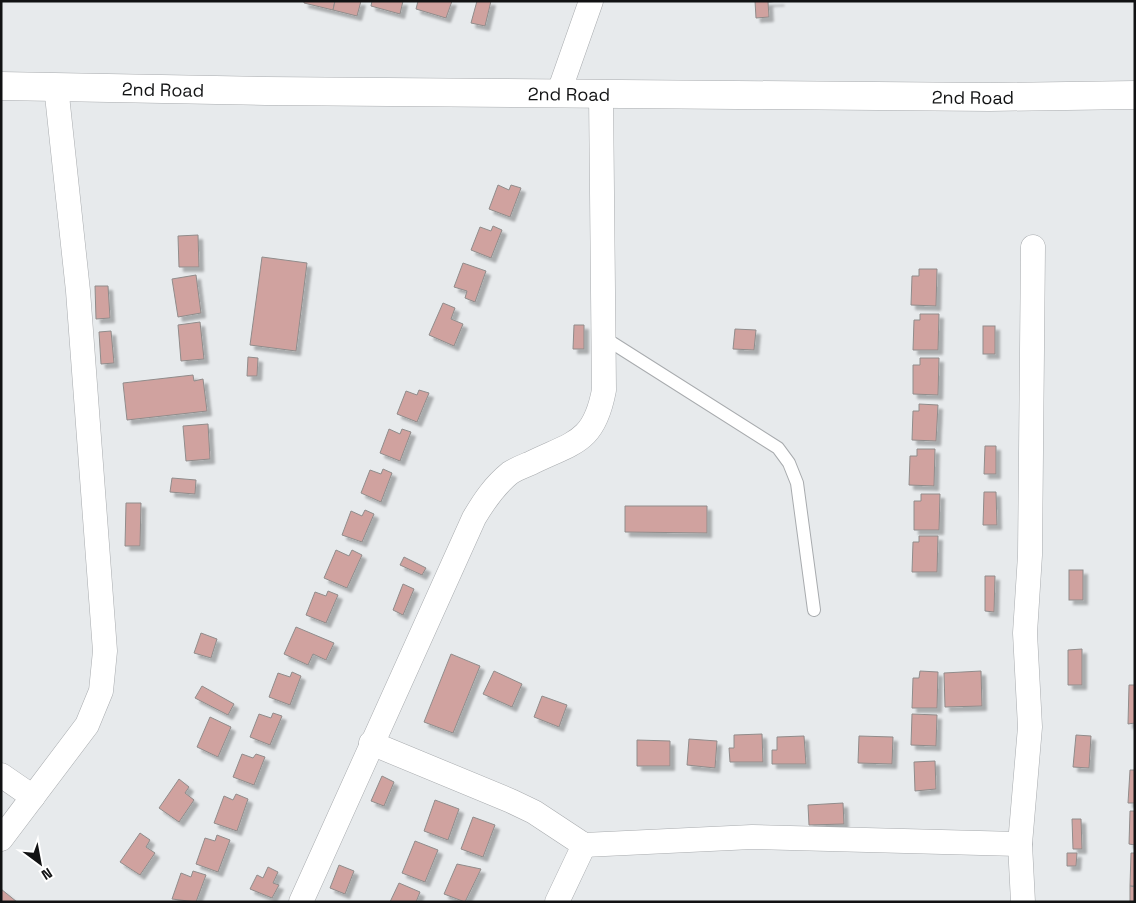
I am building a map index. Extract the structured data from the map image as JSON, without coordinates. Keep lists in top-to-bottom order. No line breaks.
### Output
{"streets":{"street":["2nd Road"]},"north":"bottom right"}
